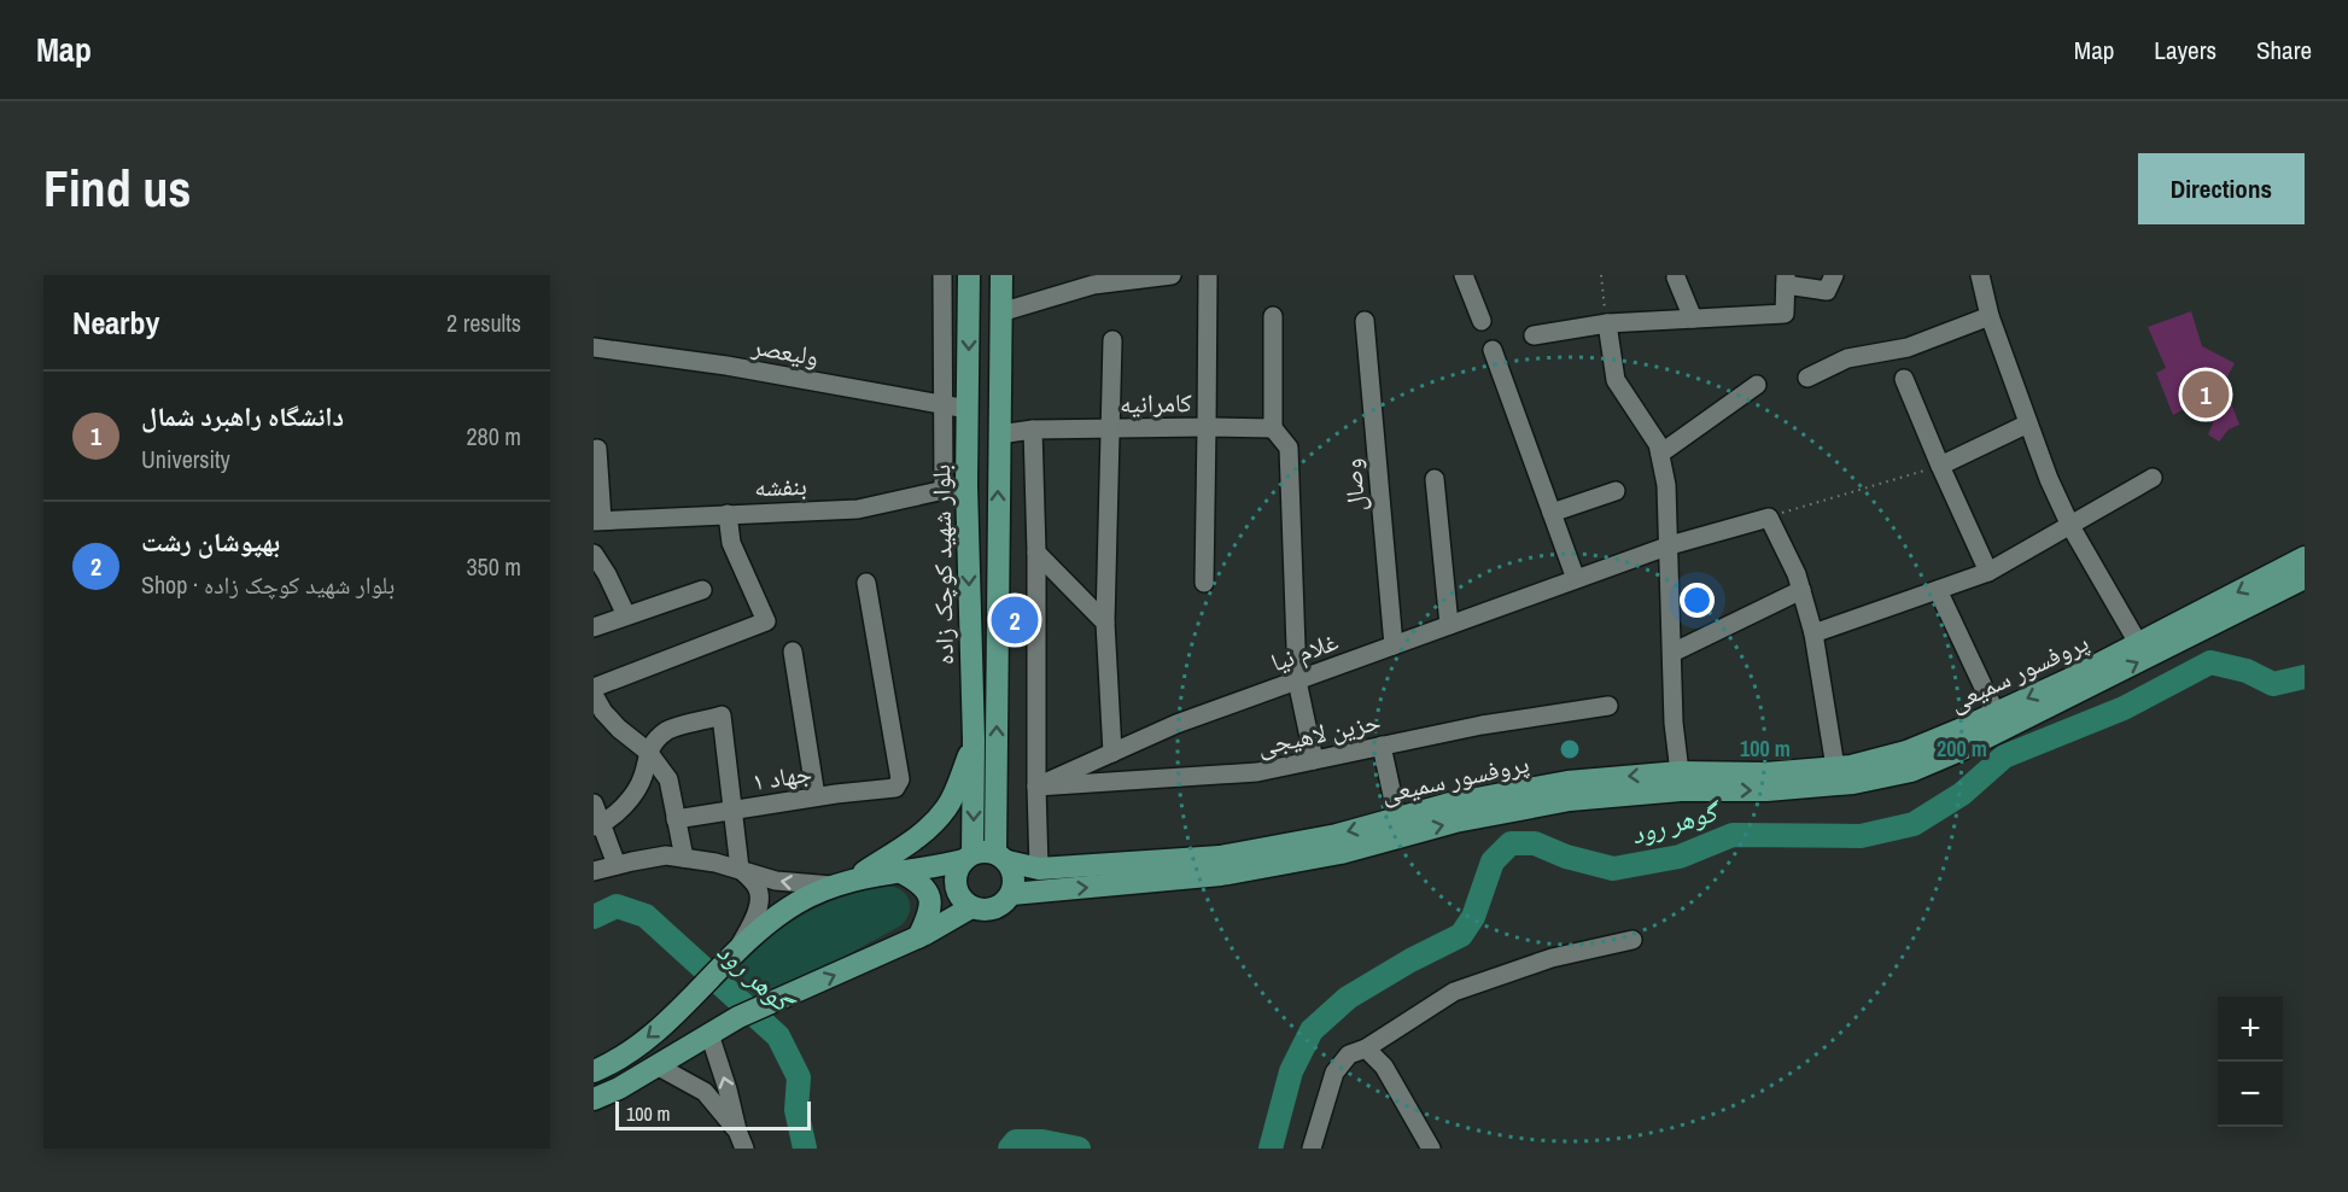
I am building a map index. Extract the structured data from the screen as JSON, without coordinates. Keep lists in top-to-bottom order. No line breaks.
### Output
{"streets":{"main road":["بلوار شهید کوچک زاده","پروفسور سمیعی"],"street":["ولیعصر","کامرانیه","وصال","بنفشه","غلام نیا","حزین لاهیجی","جهاد ۱"]},"crossings":[["ولیعصر","بلوار شهید کوچک زاده"],["کامرانیه","بلوار شهید کوچک زاده"],["وصال","غلام نیا"],["بنفشه","بلوار شهید کوچک زاده"],["بلوار شهید کوچک زاده","پروفسور سمیعی"],["غلام نیا","حزین لاهیجی"]],"water":["گوهر رود"],"scale_bar":"100 m","page":{"header":"Map","nav":["Map","Layers","Share"],"buttons":"Directions","title":"Find us","heading":["Nearby","2 results"],"pins":["1","2"],"list":[{"mark":"1","name":"دانشگاه راهبرد شمال","note":"University","value":"280 m"},{"mark":"2","name":"بهپوشان رشت","note":"Shop · بلوار شهید کوچک زاده","value":"350 m"}],"map_buttons":["+","−"],"scale":"100 m"},"rings":["100 m","200 m"]}
